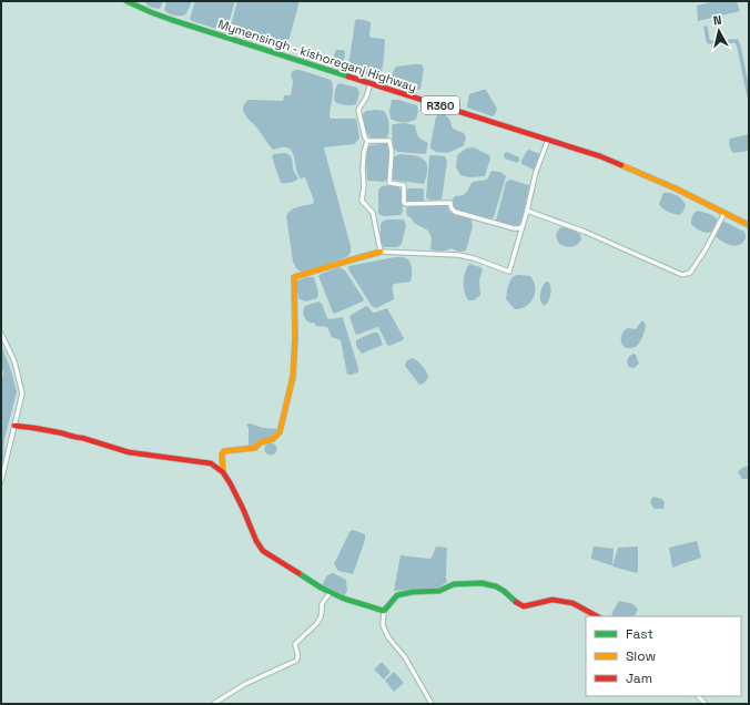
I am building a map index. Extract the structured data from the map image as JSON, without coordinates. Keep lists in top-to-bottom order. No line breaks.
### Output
{"streets":{"street":["Mymensingh - kishoreganj Highway","R360"]},"legend":["Fast","Slow","Jam"],"north":"top"}
